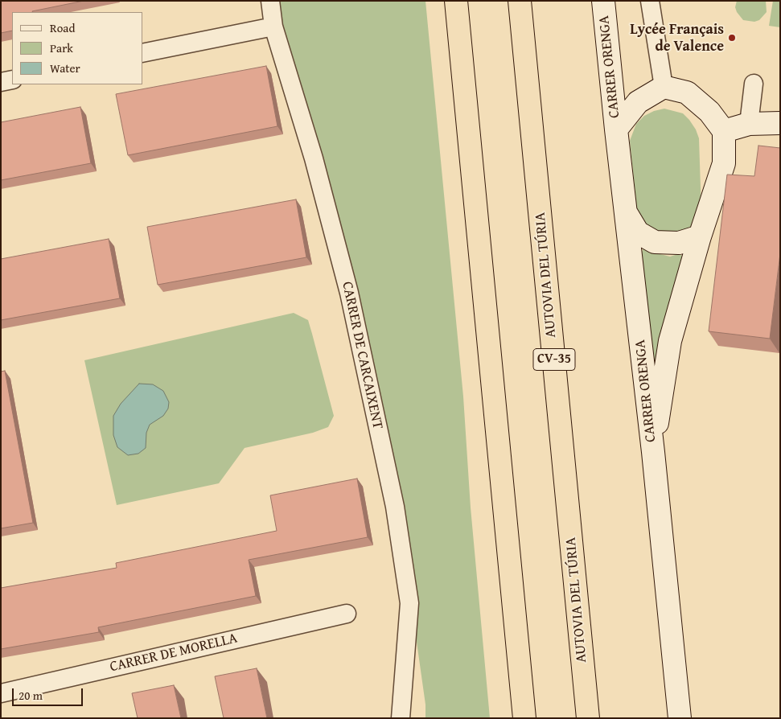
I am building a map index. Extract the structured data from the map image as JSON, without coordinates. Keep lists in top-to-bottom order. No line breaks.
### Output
{"streets":{"highway":["AUTOVIA DEL TÚRIA","CV-35"],"street":["CARRER ORENGA","CARRER DE CARCAIXENT","CARRER DE MORELLA"]},"places":["Lycée Français de Valence"],"legend":["Road","Park","Water"],"scale_bar":"20 m"}
